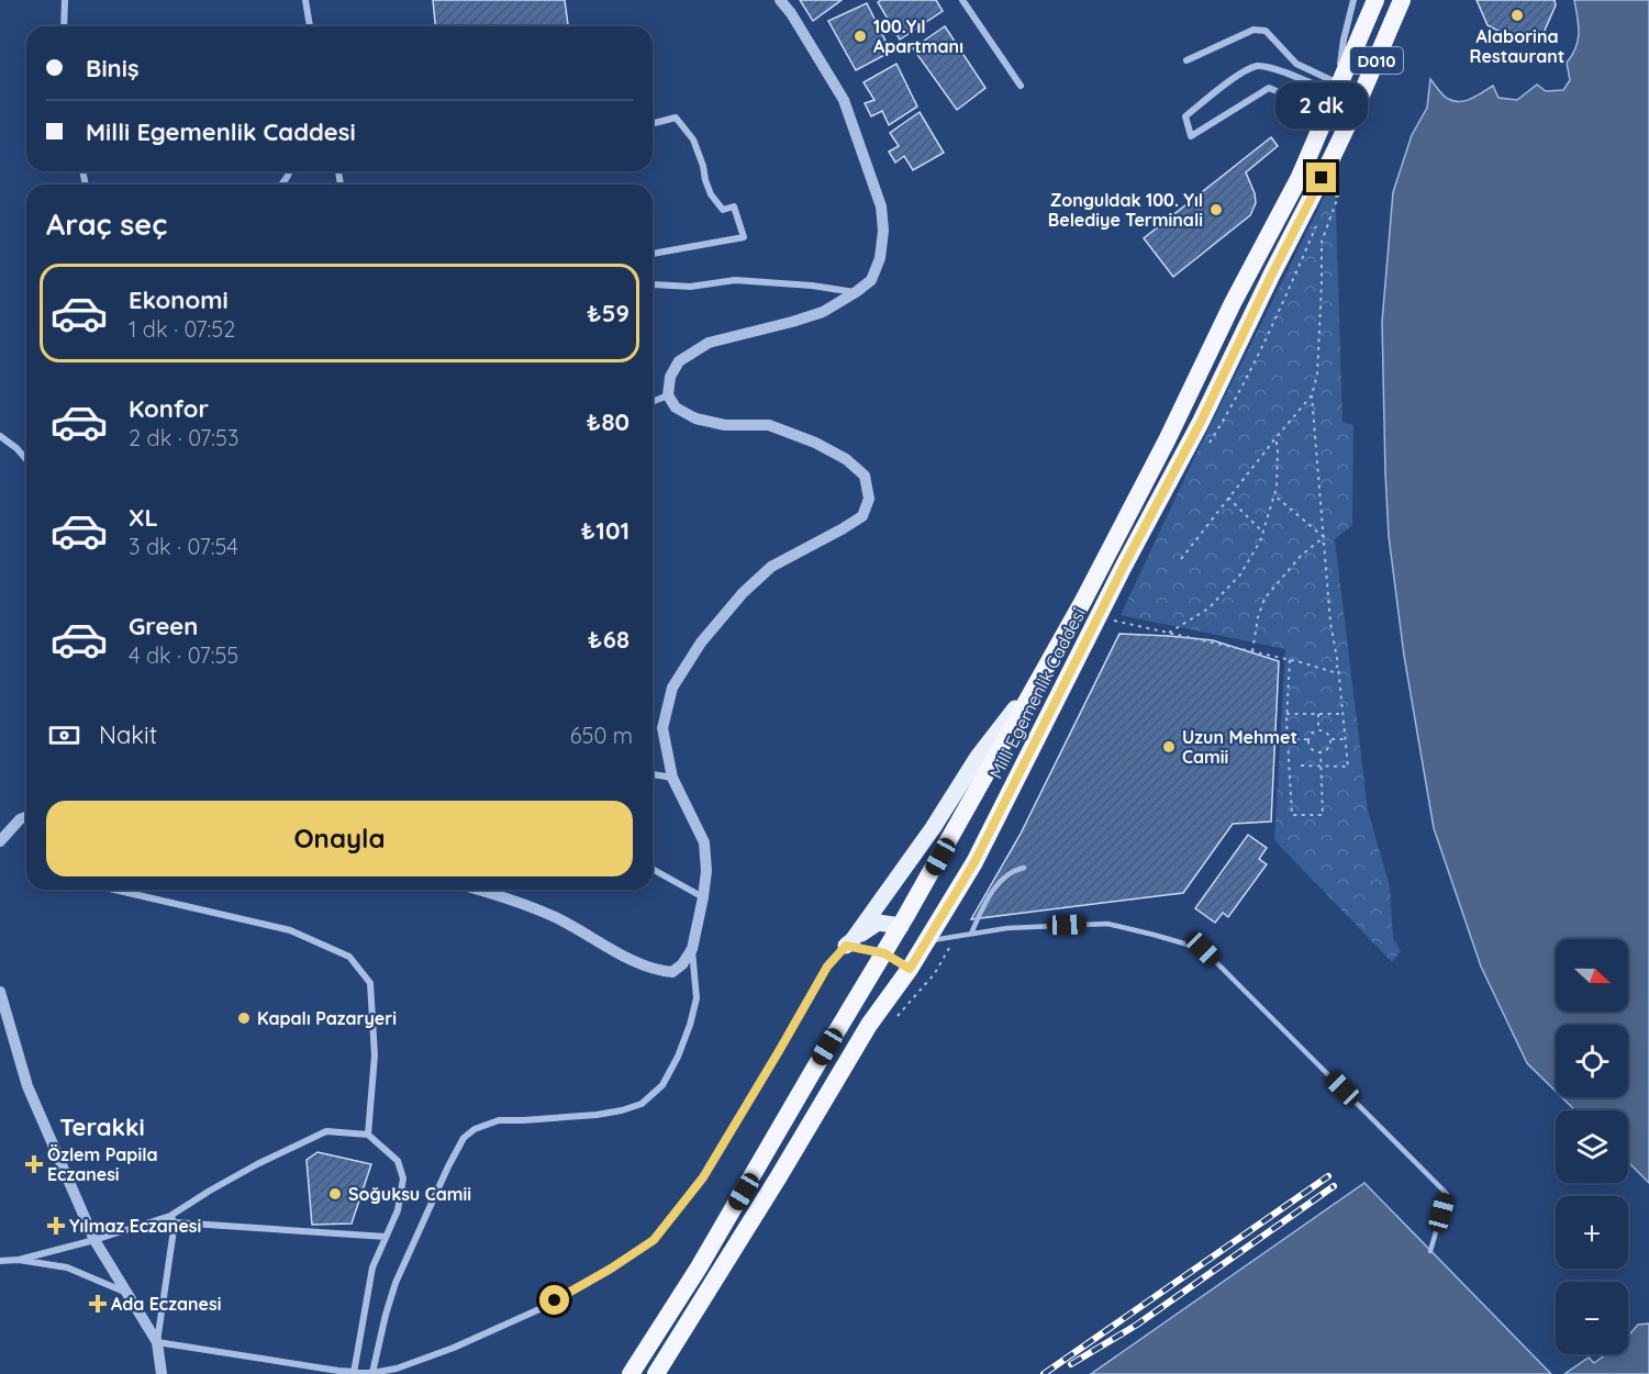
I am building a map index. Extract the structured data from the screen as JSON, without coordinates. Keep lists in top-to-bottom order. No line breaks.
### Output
{"streets":{"highway":["D010","Milli Egemenlik Caddesi"]},"districts":["Terakki"],"places":{"other":["Alaborina Restaurant","100.Yıl Apartmanı","Zonguldak 100. Yıl Belediye Terminali","Uzun Mehmet Camii","Kapalı Pazaryeri","Soğuksu Camii"],"health":["Özlem Papila Eczanesi","Yılmaz Eczanesi","Ada Eczanesi"]},"north":"right","page":{"banner":["Biniş","Milli Egemenlik Caddesi"],"bubble":"2 dk","heading":"Araç seç","list":[{"name":"Ekonomi","note":"1 dk · 07:52","value":"₺59"},{"name":"Konfor","note":"2 dk · 07:53","value":"₺80"},{"name":"XL","note":"3 dk · 07:54","value":"₺101"},{"name":"Green","note":"4 dk · 07:55","value":"₺68"}],"pay":["Nakit","650 m"],"buttons":"Onayla","map_buttons":["+","−"]}}
